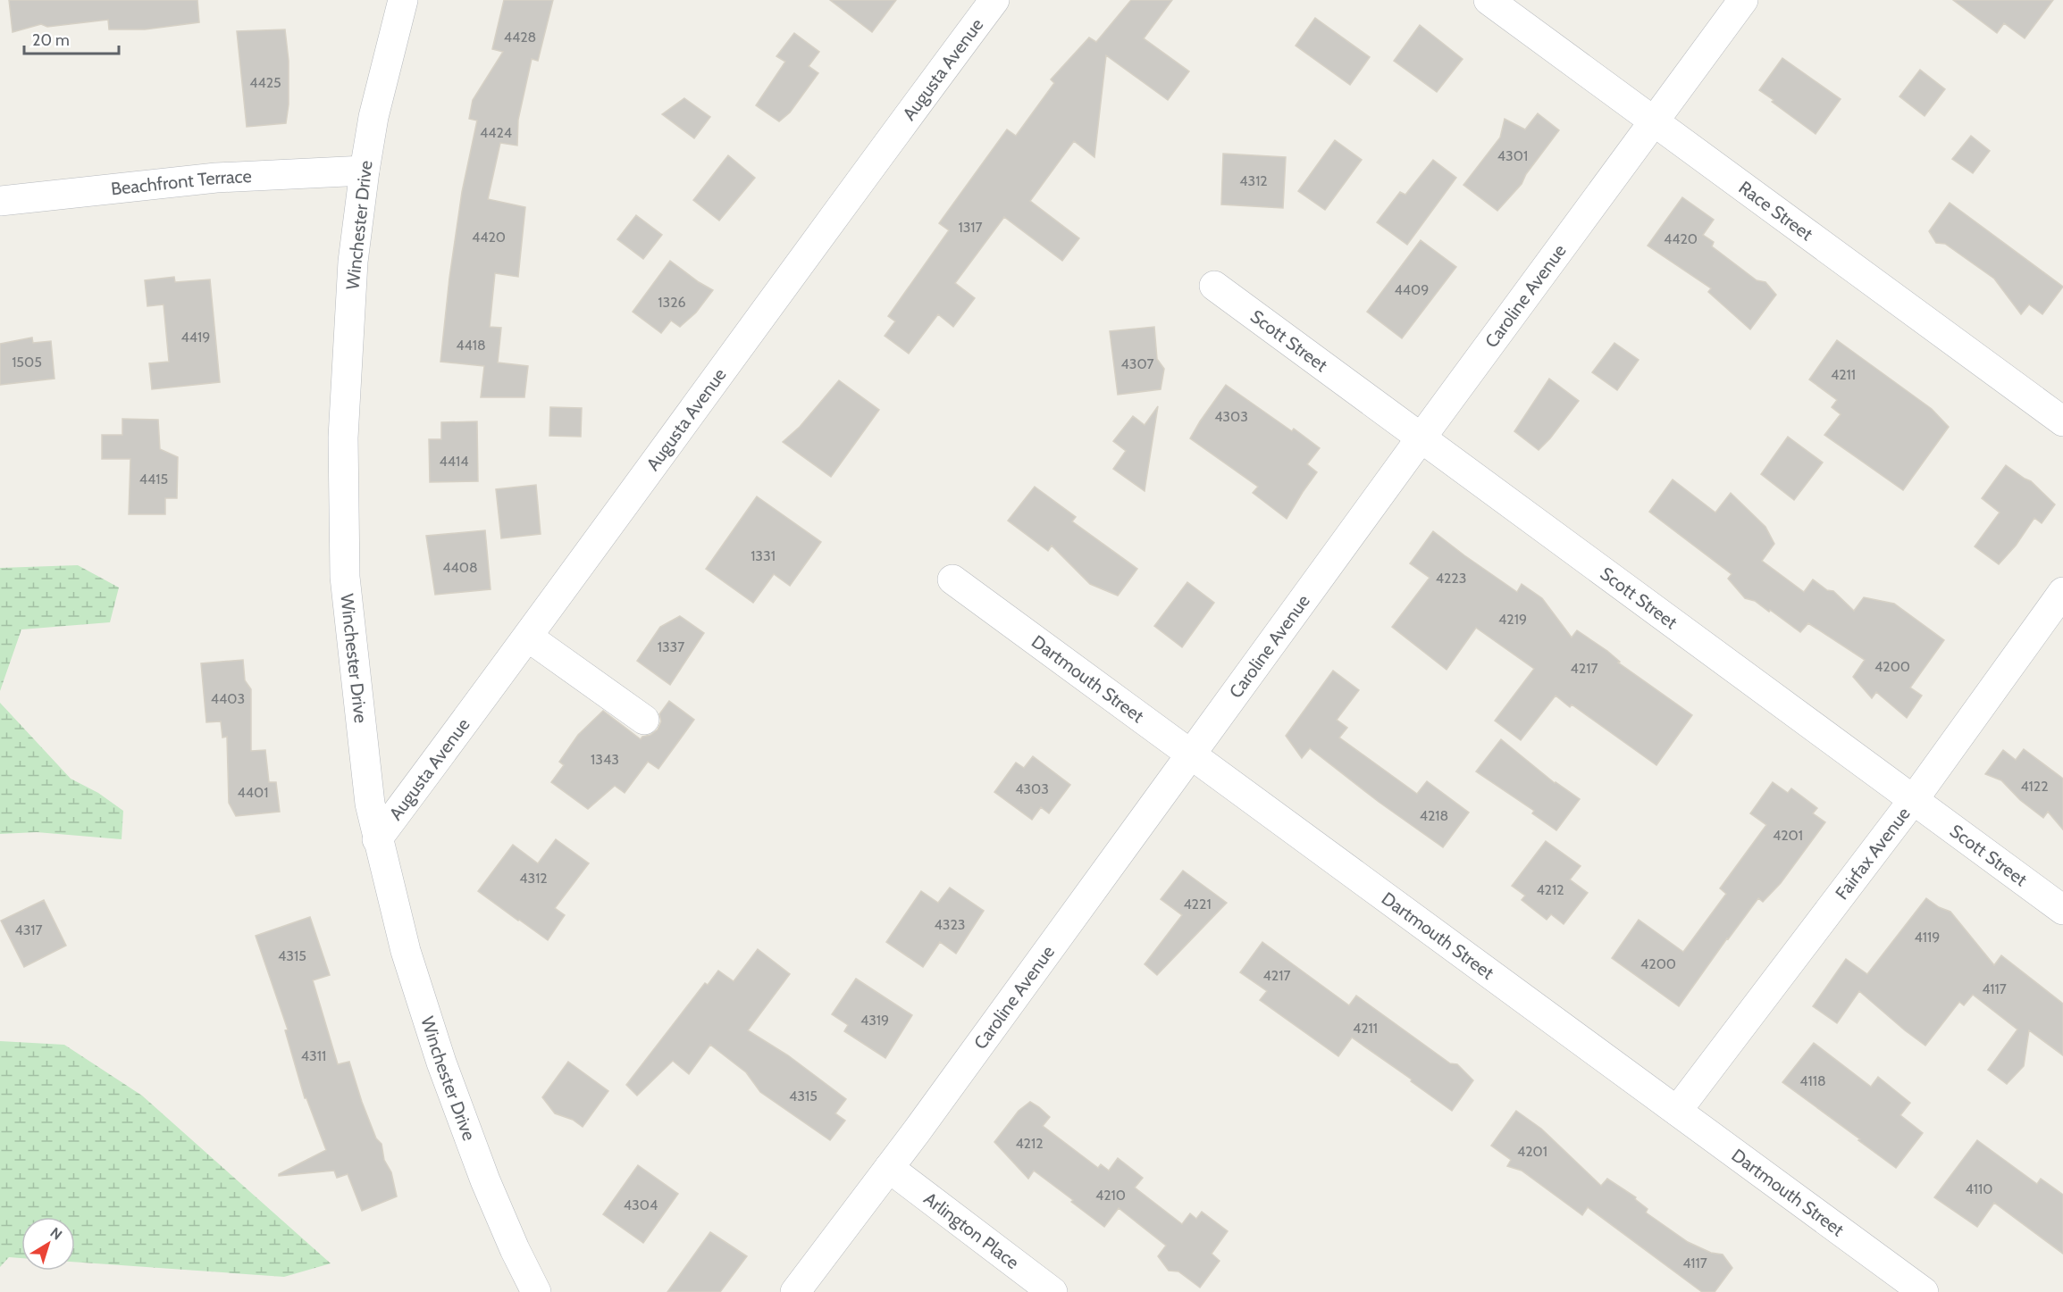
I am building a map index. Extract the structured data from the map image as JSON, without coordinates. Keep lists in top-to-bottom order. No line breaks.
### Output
{"streets":{"street":["Augusta Avenue","Beachfront Terrace","Race Street","Winchester Drive","Caroline Avenue","Scott Street","Dartmouth Street","Fairfax Avenue","Arlington Place"]},"crossings":[["Augusta Avenue","Winchester Drive"],["Beachfront Terrace","Winchester Drive"],["Race Street","Caroline Avenue"],["Caroline Avenue","Scott Street"],["Caroline Avenue","Dartmouth Street"],["Caroline Avenue","Arlington Place"],["Scott Street","Fairfax Avenue"],["Dartmouth Street","Fairfax Avenue"]],"house_numbers":["4428","4425","4424","4301","4312","1317","4420","4420","4409","1326","4419","4418","1505","4307","4211","4303","4414","4415","1331","4408","4223","4219","1337","4200","4217","4403","1343","4122","4303","4401","4218","4201","4312","4212","4221","4323","4317","4119","4315","4200","4217","4117","4319","4211","4311","4118","4315","4212","4201","4110","4210","4304","4117"],"scale_bar":"20 m","north":"top right"}
